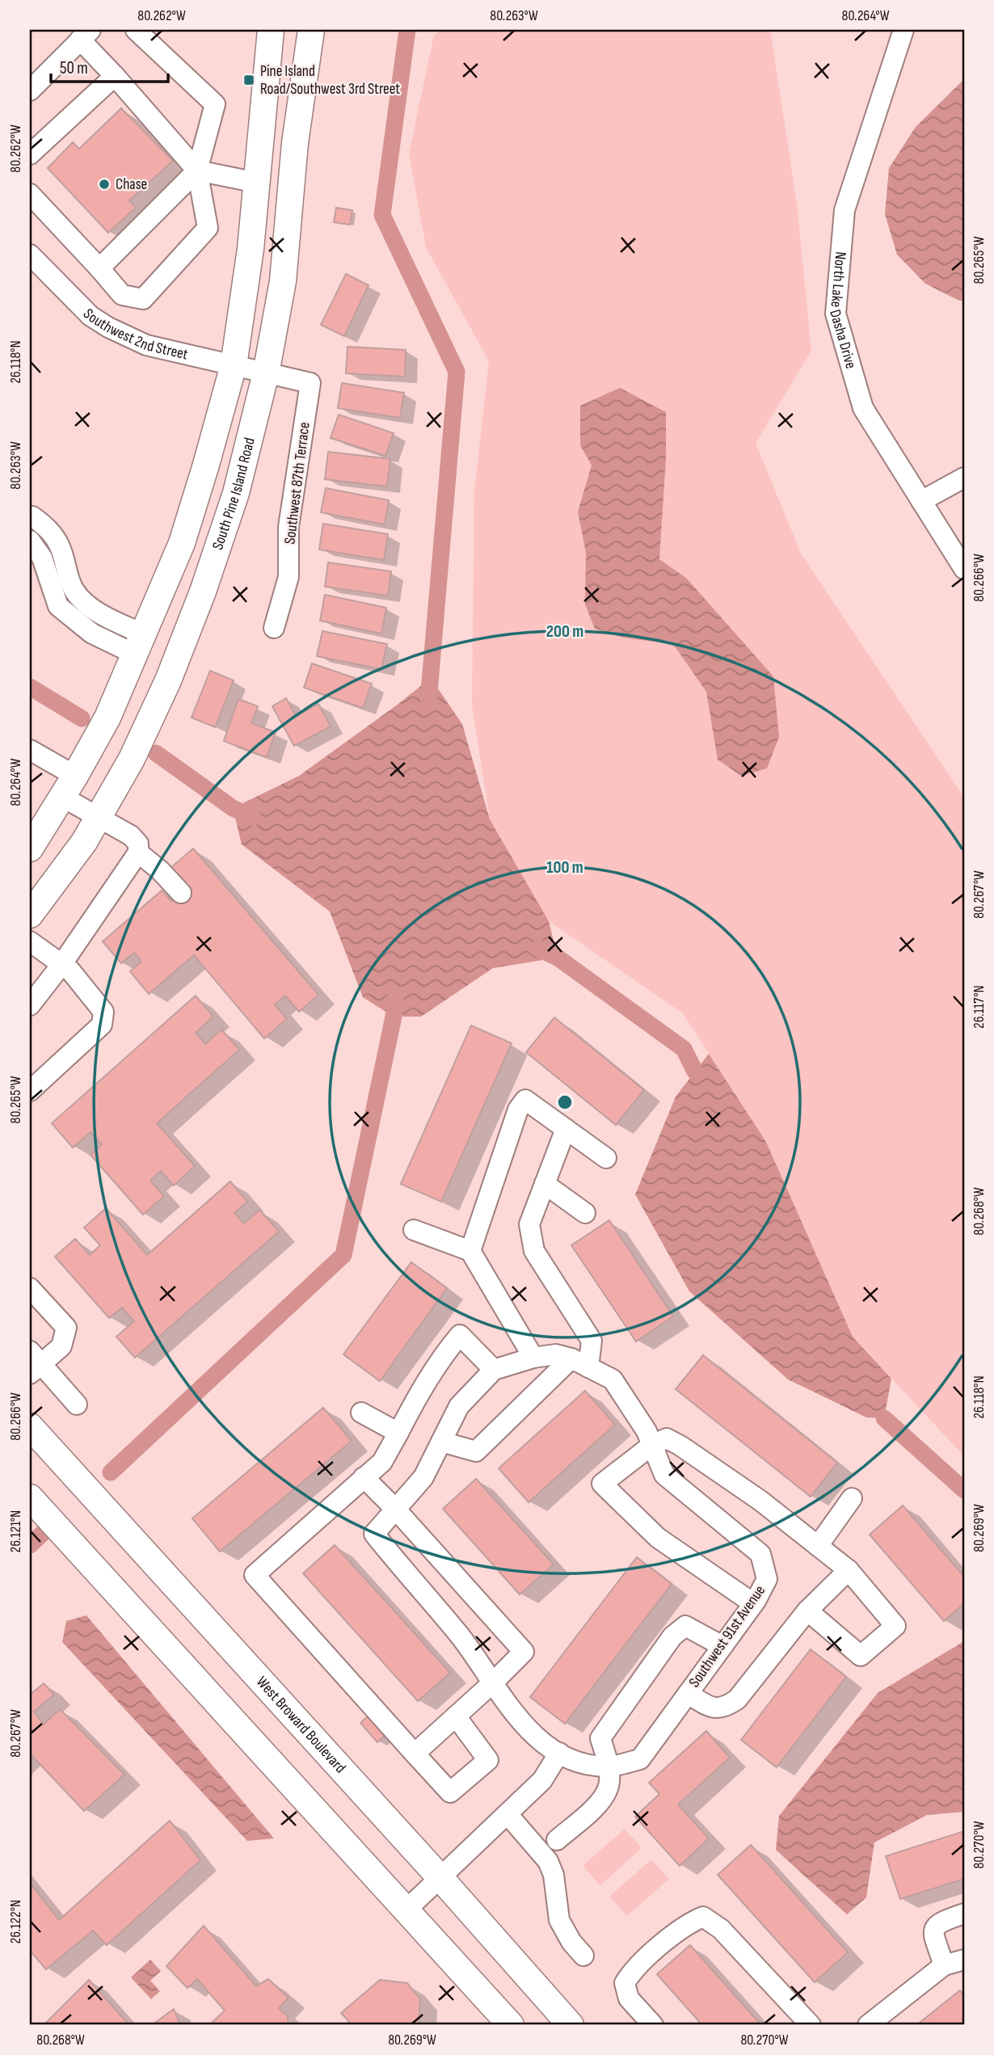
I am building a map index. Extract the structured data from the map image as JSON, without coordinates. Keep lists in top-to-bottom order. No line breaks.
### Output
{"streets":{"main road":["South Pine Island Road","West Broward Boulevard"],"street":["North Lake Dasha Drive","Southwest 2nd Street","Southwest 87th Terrace","Southwest 91st Avenue"]},"crossings":[["Southwest 2nd Street","Southwest 87th Terrace"],["Southwest 2nd Street","South Pine Island Road"],["Southwest 87th Terrace","South Pine Island Road"]],"places":{"transit":["Pine Island Road/Southwest 3rd Street"],"other":["Chase"]},"scale_bar":"50 m","coordinates":["80.262°W","80.263°W","80.264°W","80.265°W","26.118°N","80.266°W","80.267°W","26.117°N","80.268°W","80.269°W","26.121°N","80.270°W","26.122°N"],"rings":["200 m","100 m"]}
